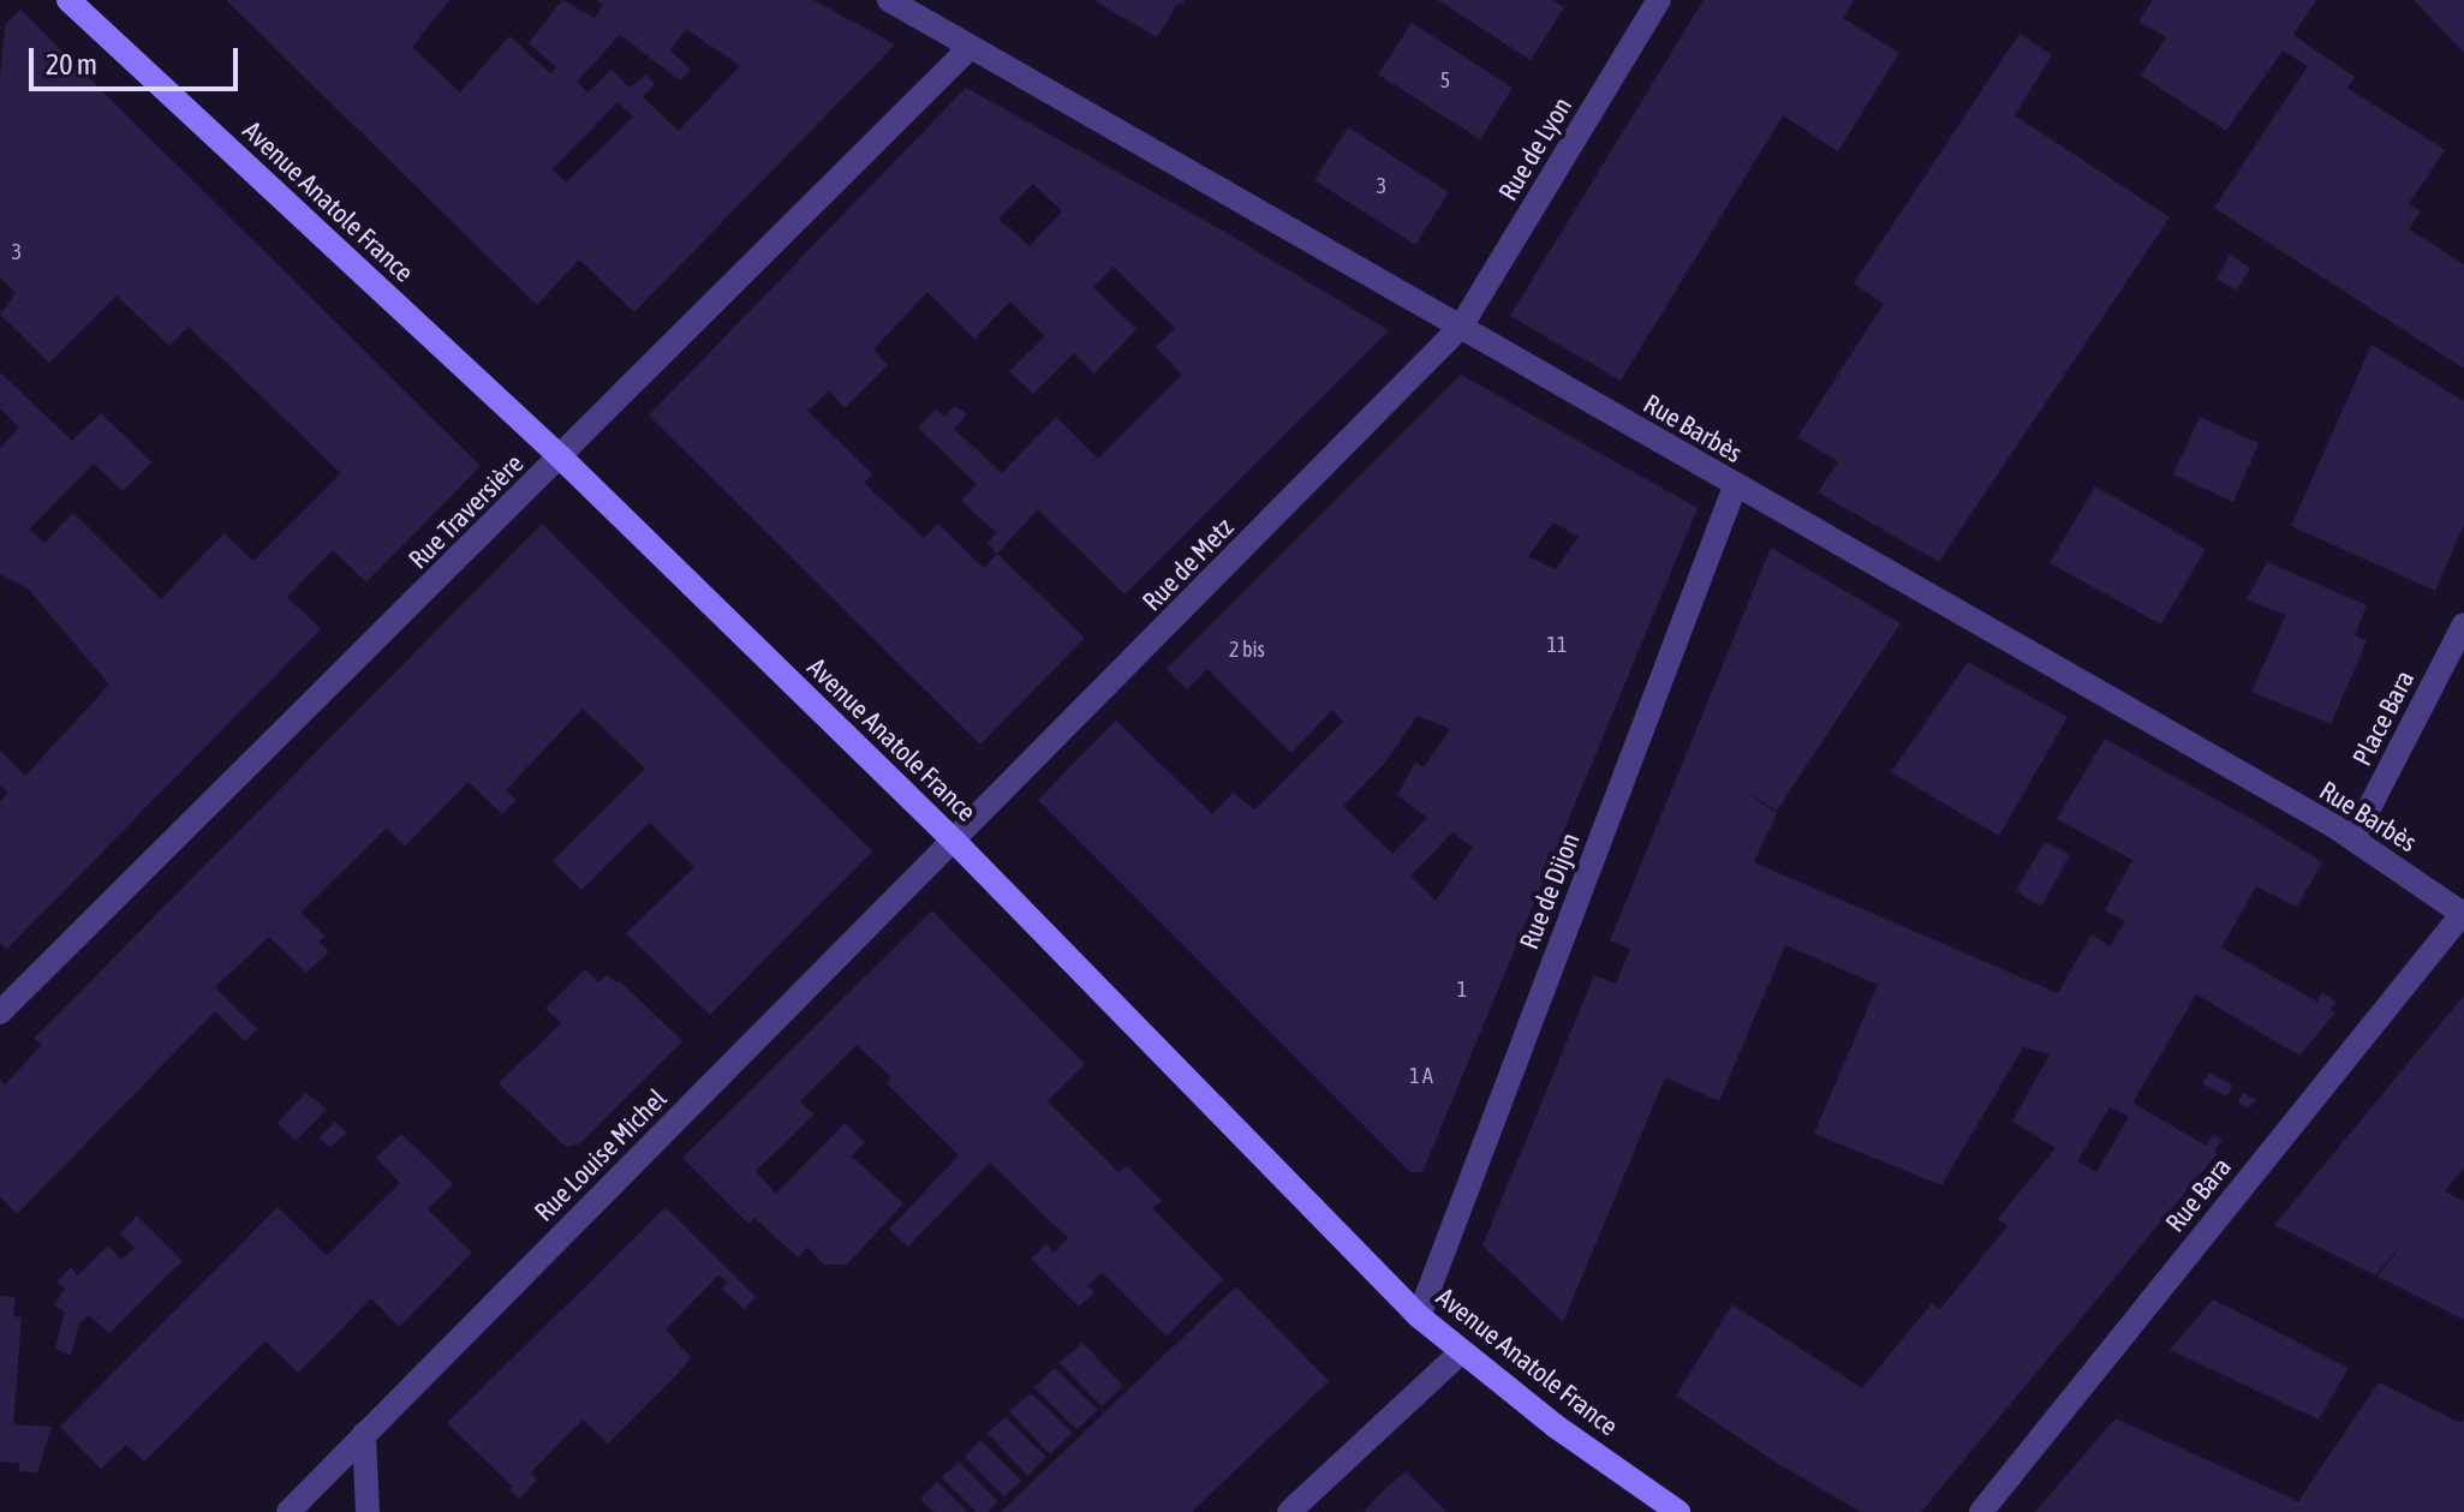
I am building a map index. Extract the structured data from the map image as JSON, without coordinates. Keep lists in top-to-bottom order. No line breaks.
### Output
{"streets":{"main road":["Avenue Anatole France"],"street":["Rue de Lyon","Rue Barbès","Rue Traversière","Rue de Metz","Place Bara","Rue de Dijon","Rue Louise Michel","Rue Bara"]},"crossings":[["Rue de Lyon","Rue Barbès"],["Rue de Lyon","Rue de Metz"],["Avenue Anatole France","Rue Traversière"],["Avenue Anatole France","Rue de Metz"],["Avenue Anatole France","Rue de Dijon"],["Avenue Anatole France","Rue Louise Michel"],["Rue Barbès","Rue Traversière"],["Rue Barbès","Rue de Metz"],["Rue Barbès","Place Bara"],["Rue Barbès","Rue de Dijon"],["Rue Barbès","Rue Bara"],["Rue de Metz","Rue Louise Michel"]],"house_numbers":["5","3","3","11","2 bis","1","1 A"],"scale_bar":"20 m"}
